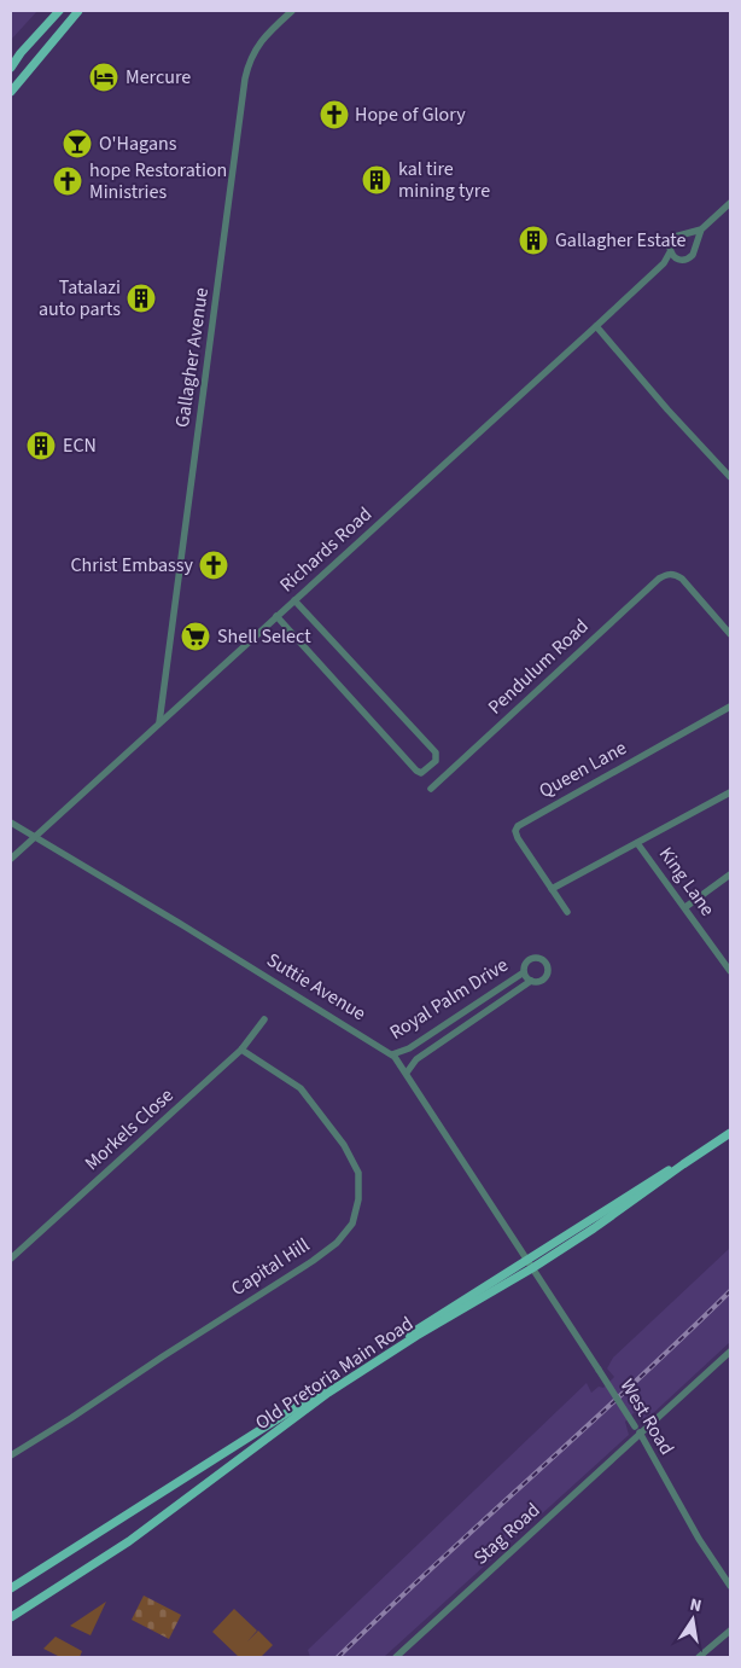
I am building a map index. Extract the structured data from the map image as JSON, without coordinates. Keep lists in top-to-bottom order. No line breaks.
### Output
{"streets":{"main road":["Old Pretoria Main Road"],"street":["Gallagher Avenue","Richards Road","Pendulum Road","Queen Lane","King Lane","Suttie Avenue","Royal Palm Drive","Morkels Close","Capital Hill","West Road","Stag Road"]},"crossings":[["Gallagher Avenue","Richards Road"],["Richards Road","Suttie Avenue"],["Queen Lane","King Lane"],["Suttie Avenue","Royal Palm Drive"],["Suttie Avenue","Old Pretoria Main Road"],["Suttie Avenue","West Road"],["Morkels Close","Capital Hill"],["Old Pretoria Main Road","West Road"],["West Road","Stag Road"]],"places":{"hotel":["Mercure"],"church":["Hope of Glory","hope Restoration Ministries","Christ Embassy"],"bar":["O'Hagans"],"building":["kal tire mining tyre","Gallagher Estate","Tatalazi auto parts","ECN"],"supermarket":["Shell Select"]},"north":"top"}
